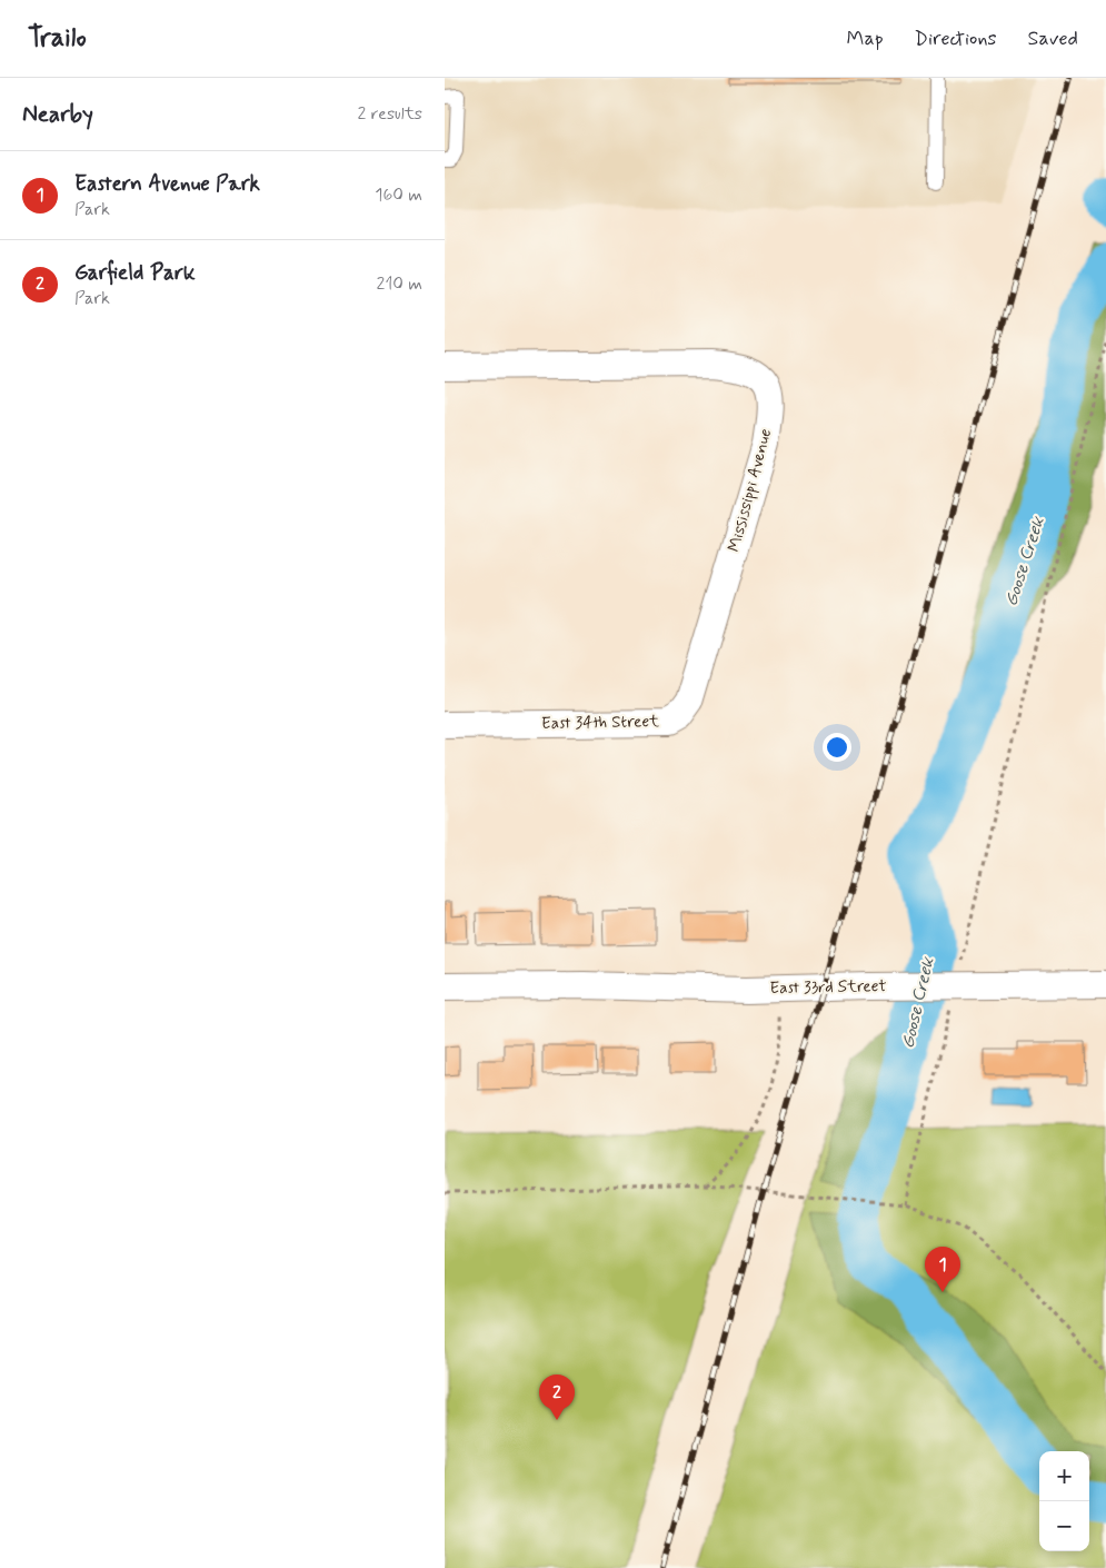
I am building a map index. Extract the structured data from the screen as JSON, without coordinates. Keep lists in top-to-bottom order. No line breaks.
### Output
{"streets":{"street":["Mississippi Avenue","East 34th Street","East 33rd Street"]},"crossings":[["Mississippi Avenue","East 34th Street"]],"water":["Goose Creek"],"page":{"header":"Trailo","nav":["Map","Directions","Saved"],"heading":["Nearby","2 results"],"list":[{"mark":"1","name":"Eastern Avenue Park","note":"Park","value":"160 m"},{"mark":"2","name":"Garfield Park","note":"Park","value":"210 m"}],"pins":["1","2"],"map_buttons":["+","−"]}}
